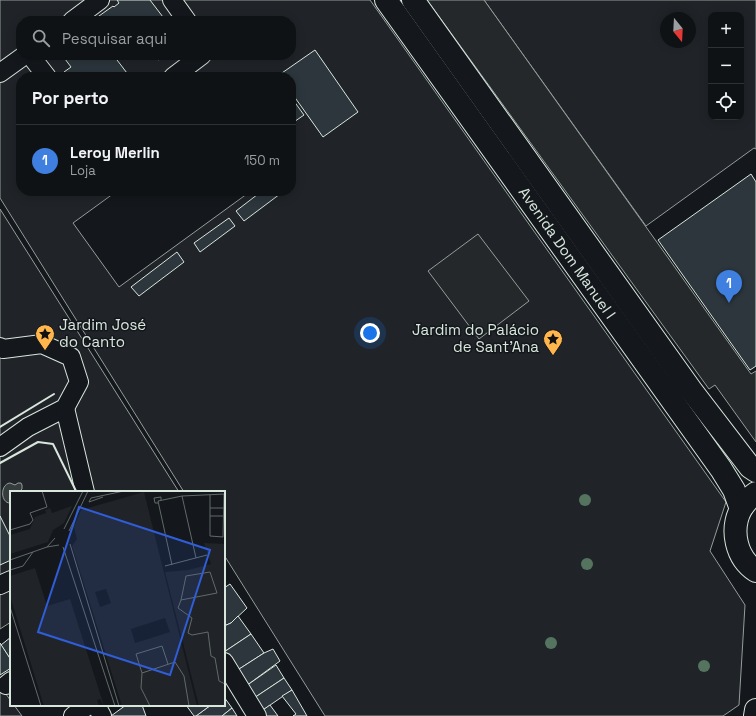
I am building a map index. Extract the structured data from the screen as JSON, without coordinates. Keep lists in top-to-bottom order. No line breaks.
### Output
{"streets":{"main road":["Avenida Dom Manuel I"]},"places":{"place":["Jardim José do Canto","Jardim do Palácio de Sant'Ana"]},"north":"bottom","page":{"map_buttons":["+","−"],"search":"Pesquisar aqui","heading":"Por perto","list":[{"mark":"1","name":"Leroy Merlin","note":"Loja","value":"150 m"}],"pins":"1"}}
